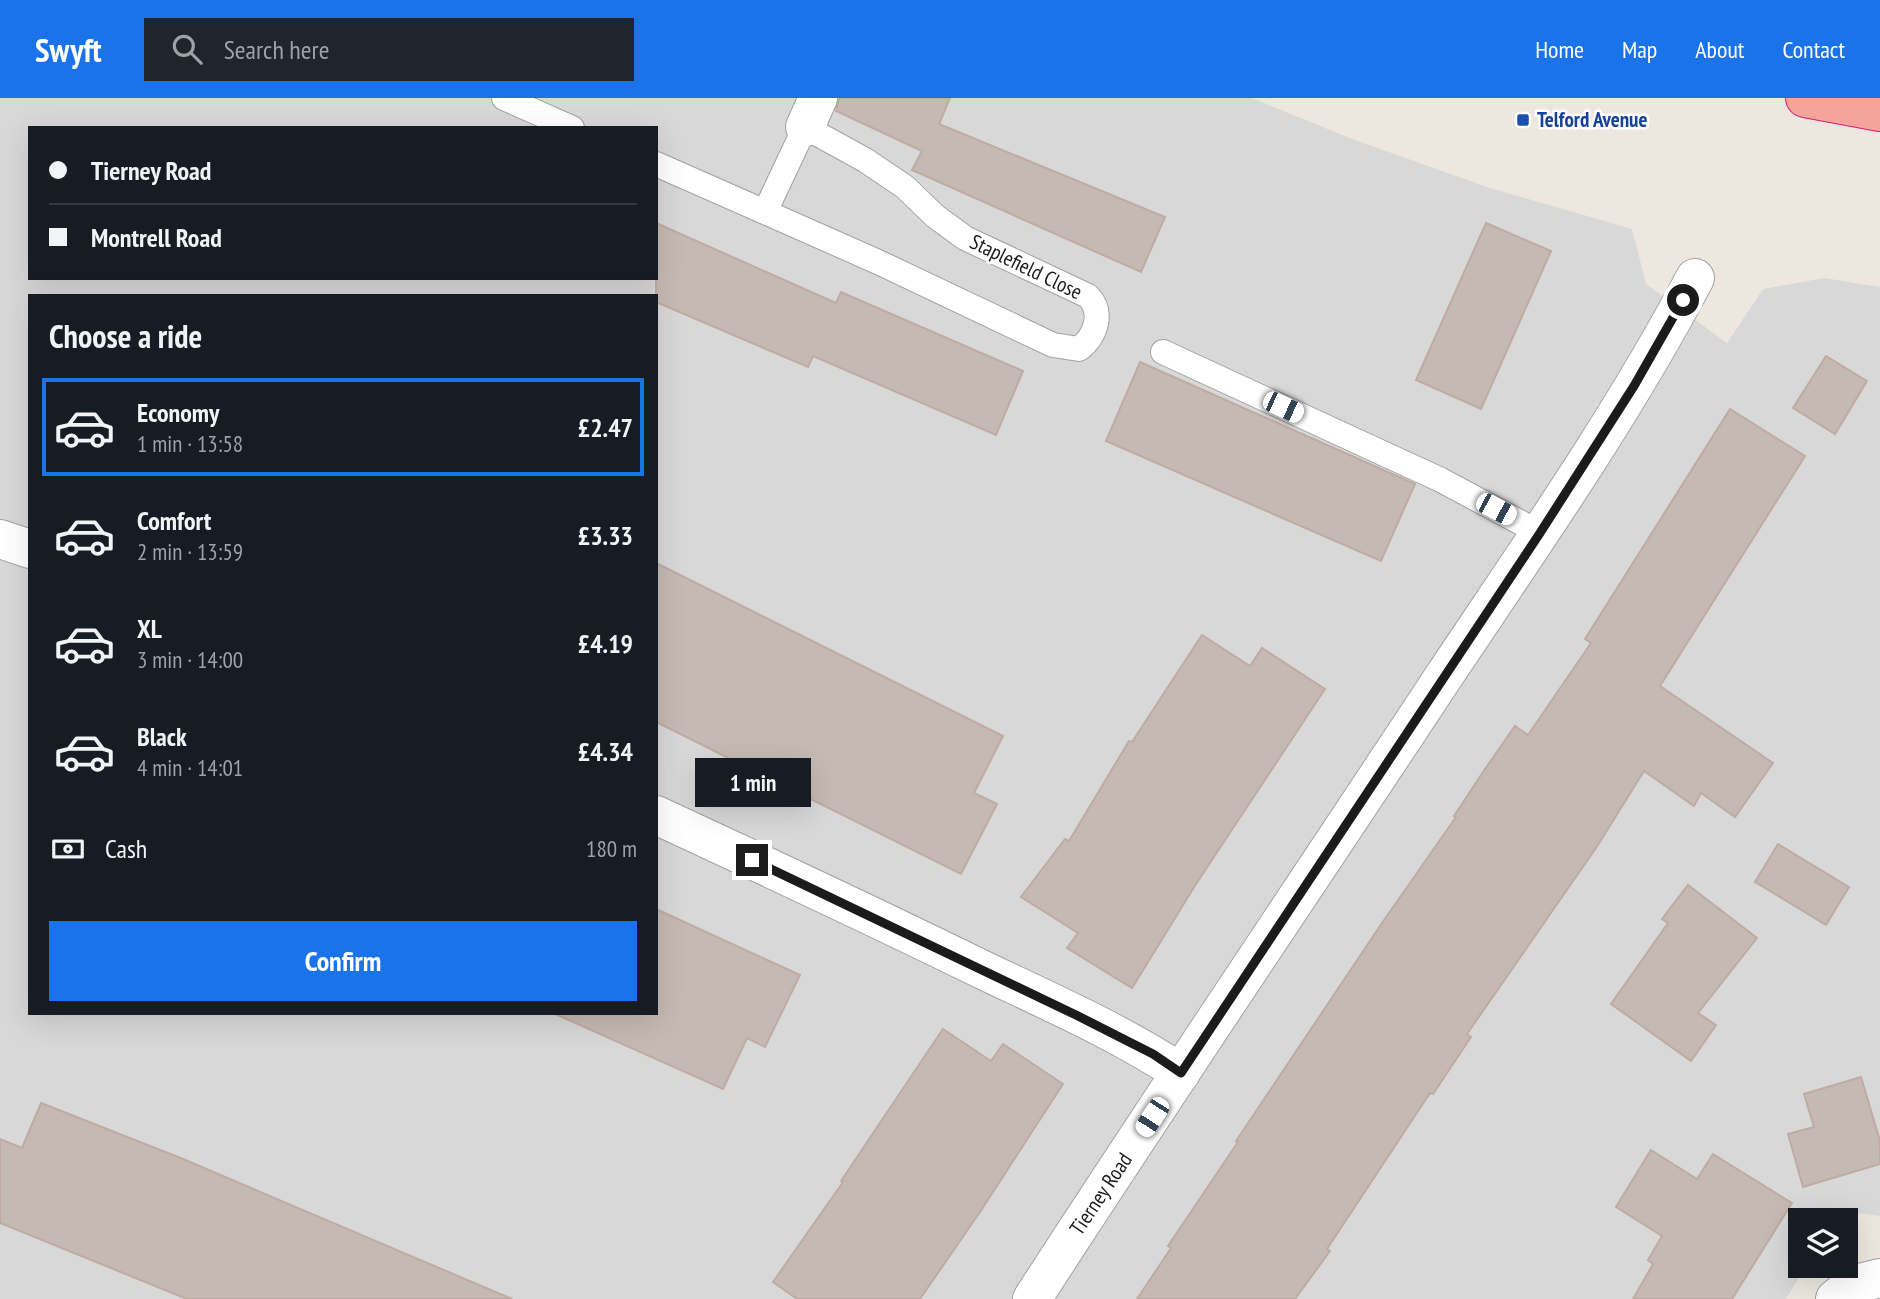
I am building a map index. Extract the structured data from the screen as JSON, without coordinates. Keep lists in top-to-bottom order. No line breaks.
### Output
{"streets":{"street":["Tierney Road"],"lane":["Staplefield Close"]},"places":{"transit":["Telford Avenue"]},"page":{"header":"Swyft","search":"Search here","nav":["Home","Map","About","Contact"],"banner":["Tierney Road","Montrell Road"],"heading":"Choose a ride","list":[{"name":"Economy","note":"1 min · 13:58","value":"£2.47"},{"name":"Comfort","note":"2 min · 13:59","value":"£3.33"},{"name":"XL","note":"3 min · 14:00","value":"£4.19"},{"name":"Black","note":"4 min · 14:01","value":"£4.34"}],"bubble":"1 min","pay":["Cash","180 m"],"buttons":"Confirm"}}
